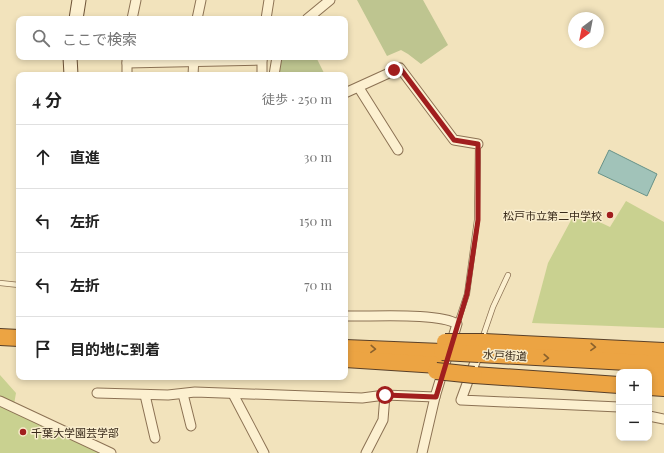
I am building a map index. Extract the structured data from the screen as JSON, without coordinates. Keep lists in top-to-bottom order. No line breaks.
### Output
{"streets":{"highway":["水戸街道"]},"places":["松戸市立第二中学校","千葉大学園芸学部"],"north":"bottom left","page":{"search":"ここで検索","heading":["4 分","徒歩 · 250 m"],"list":[["直進","30 m"],["左折","150 m"],["左折","70 m"],"目的地に到着"],"map_buttons":["+","−"]}}
